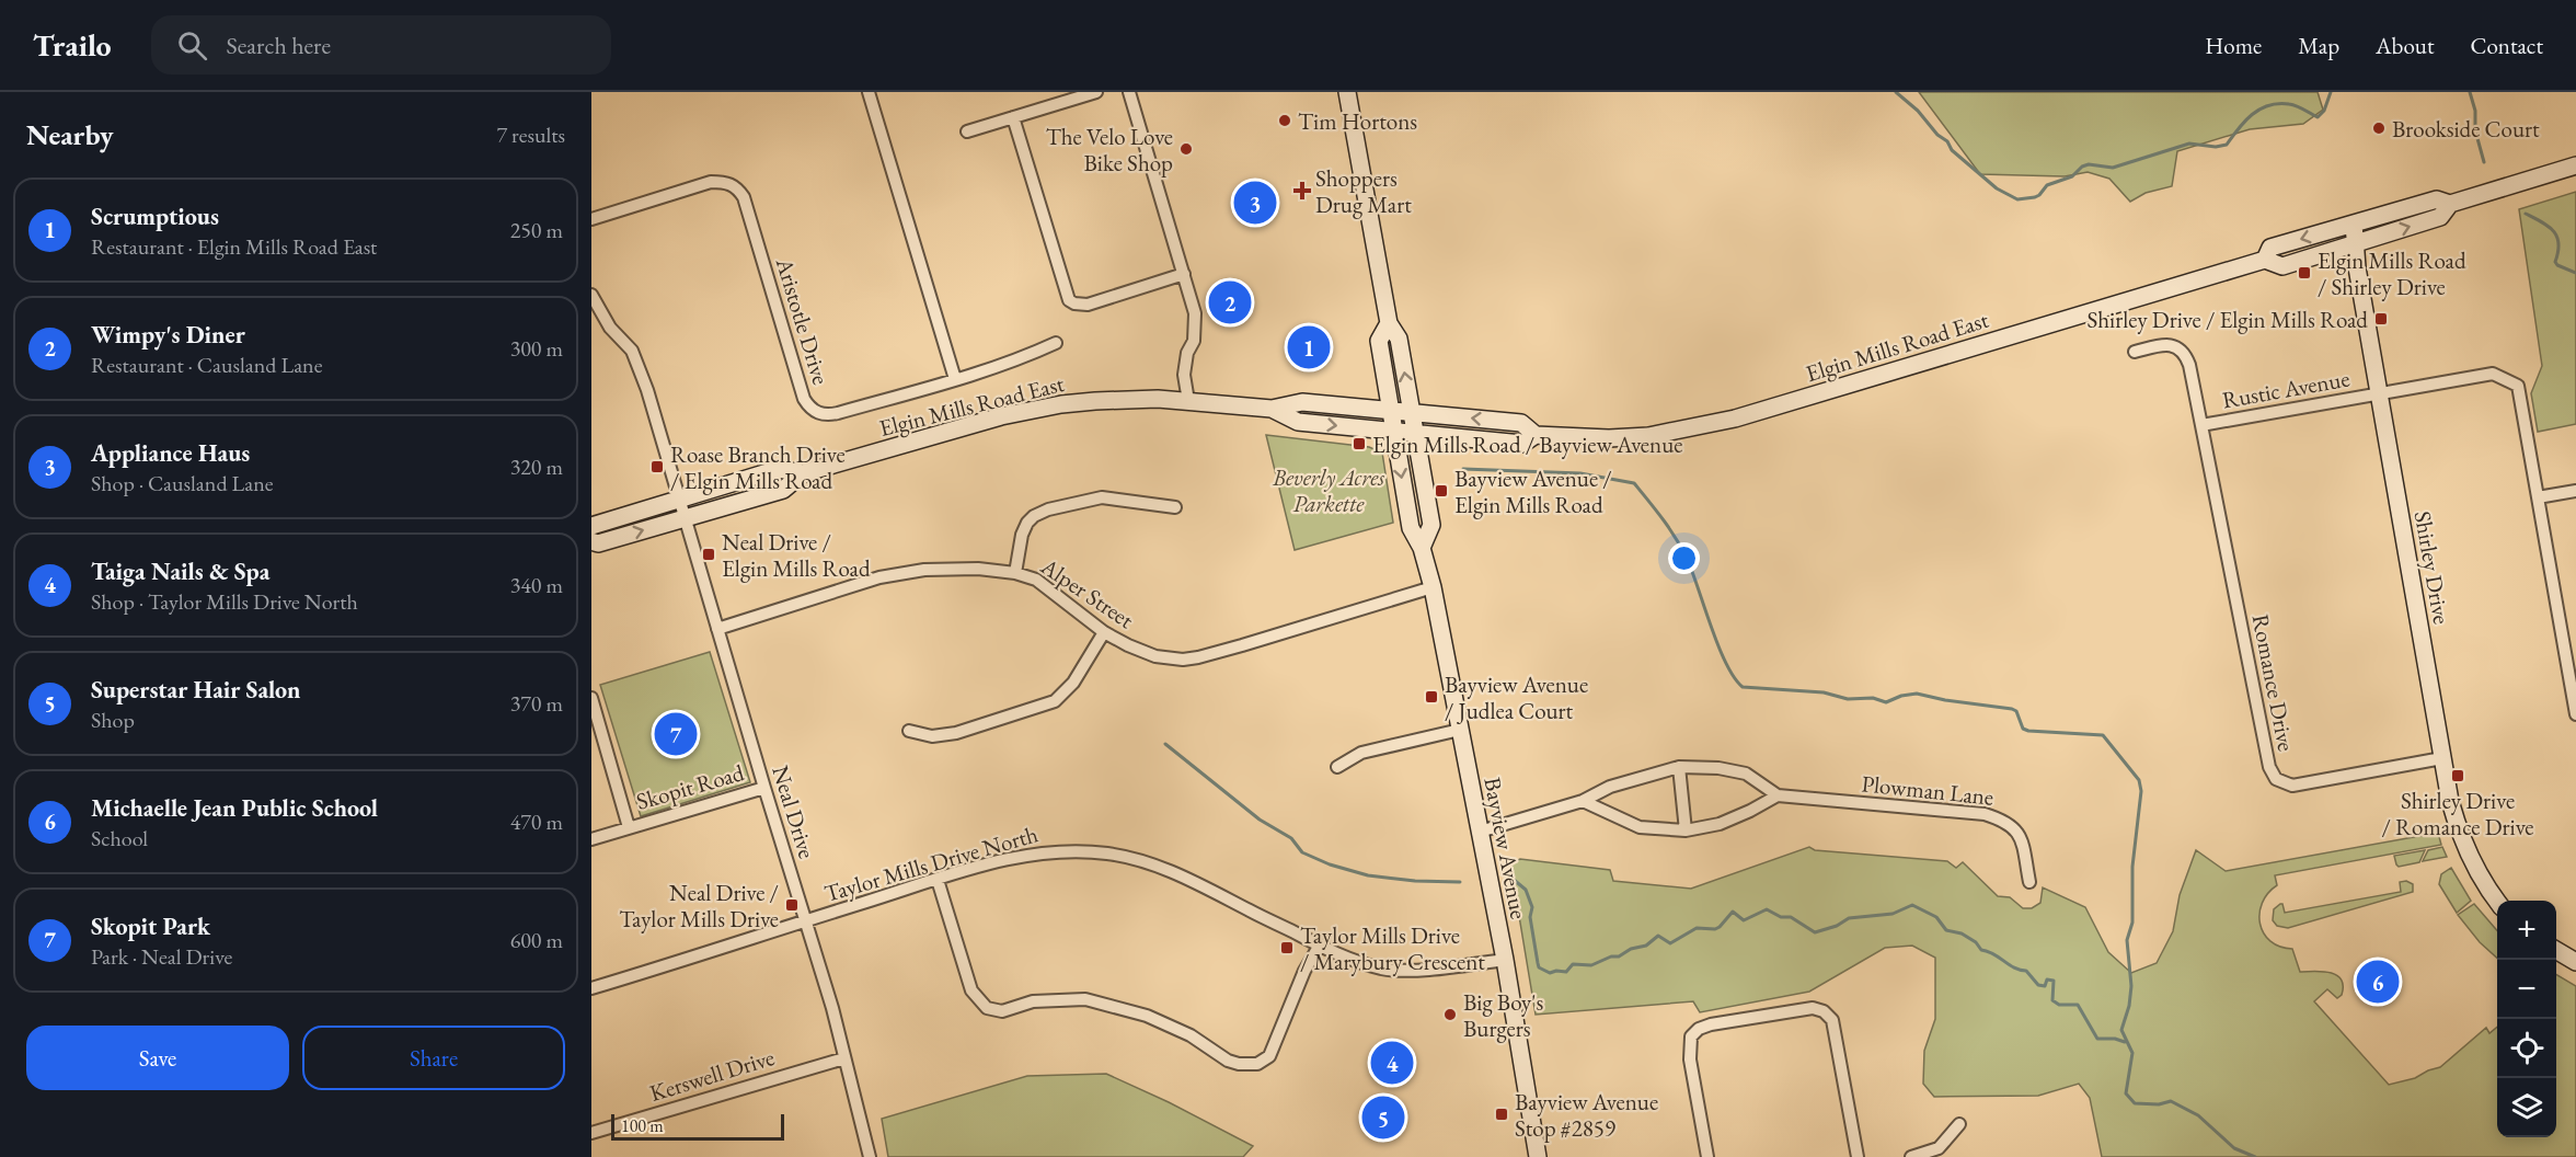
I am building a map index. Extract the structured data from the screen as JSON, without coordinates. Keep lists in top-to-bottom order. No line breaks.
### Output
{"streets":{"main road":["Elgin Mills Road East","Shirley Drive","Bayview Avenue"],"street":["Aristotle Drive","Rustic Avenue","Alper Street","Romance Drive","Skopit Road","Plowman Lane","Neal Drive","Taylor Mills Drive North","Kerswell Drive"]},"crossings":[["Elgin Mills Road East","Shirley Drive"],["Elgin Mills Road East","Neal Drive"],["Elgin Mills Road East","Bayview Avenue"],["Rustic Avenue","Shirley Drive"],["Rustic Avenue","Romance Drive"],["Shirley Drive","Romance Drive"],["Alper Street","Neal Drive"],["Alper Street","Bayview Avenue"],["Skopit Road","Neal Drive"],["Plowman Lane","Bayview Avenue"],["Neal Drive","Taylor Mills Drive North"],["Neal Drive","Kerswell Drive"],["Bayview Avenue","Taylor Mills Drive North"]],"parks":["Beverly Acres Parkette"],"places":{"other":["Tim Hortons","Brookside Court","The Velo Love Bike Shop","Big Boy's Burgers"],"health":["Shoppers Drug Mart"],"transit":["Elgin Mills Road / Shirley Drive","Shirley Drive / Elgin Mills Road","Elgin Mills Road / Bayview Avenue","Roase Branch Drive / Elgin Mills Road","Bayview Avenue / Elgin Mills Road","Neal Drive / Elgin Mills Road","Bayview Avenue / Judlea Court","Shirley Drive / Romance Drive","Neal Drive / Taylor Mills Drive","Taylor Mills Drive / Marybury Crescent","Bayview Avenue Stop #2859"]},"scale_bar":"100 m","page":{"header":"Trailo","search":"Search here","nav":["Home","Map","About","Contact"],"heading":["Nearby","7 results"],"list":[{"mark":"1","name":"Scrumptious","note":"Restaurant · Elgin Mills Road East","value":"250 m"},{"mark":"2","name":"Wimpy's Diner","note":"Restaurant · Causland Lane","value":"300 m"},{"mark":"3","name":"Appliance Haus","note":"Shop · Causland Lane","value":"320 m"},{"mark":"4","name":"Taiga Nails & Spa","note":"Shop · Taylor Mills Drive North","value":"340 m"},{"mark":"5","name":"Superstar Hair Salon","note":"Shop","value":"370 m"},{"mark":"6","name":"Michaelle Jean Public School","note":"School","value":"470 m"},{"mark":"7","name":"Skopit Park","note":"Park · Neal Drive","value":"600 m"}],"pins":["3","2","1","7","6","4","5"],"map_buttons":["+","−"],"buttons":["Save","Share"],"scale":"100 m"}}
